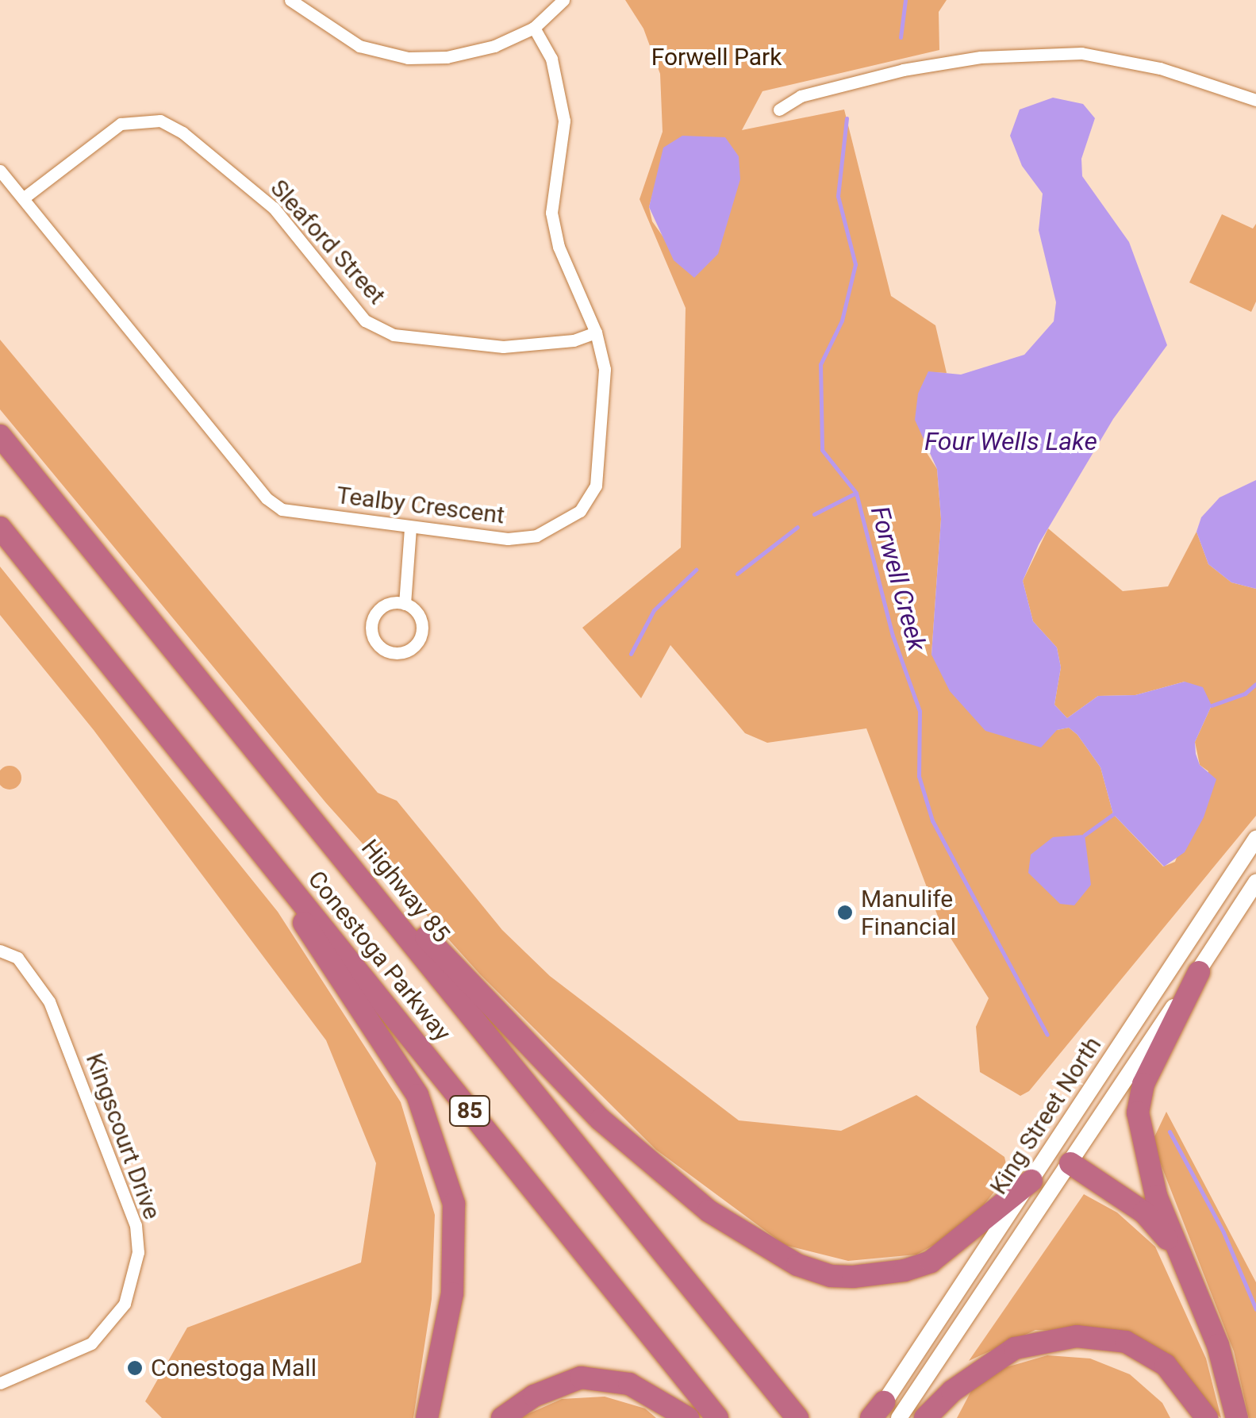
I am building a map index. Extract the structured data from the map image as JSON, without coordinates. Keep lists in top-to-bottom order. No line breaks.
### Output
{"streets":{"highway":["Highway 85","Conestoga Parkway","85"],"main road":["King Street North"],"street":["Sleaford Street","Tealby Crescent","Kingscourt Drive"]},"crossings":[["Sleaford Street","Tealby Crescent"],["Highway 85","Conestoga Parkway"],["Highway 85","85"]],"water":["Four Wells Lake","Forwell Creek"],"parks":["Forwell Park"],"places":["Manulife Financial","Conestoga Mall"]}
